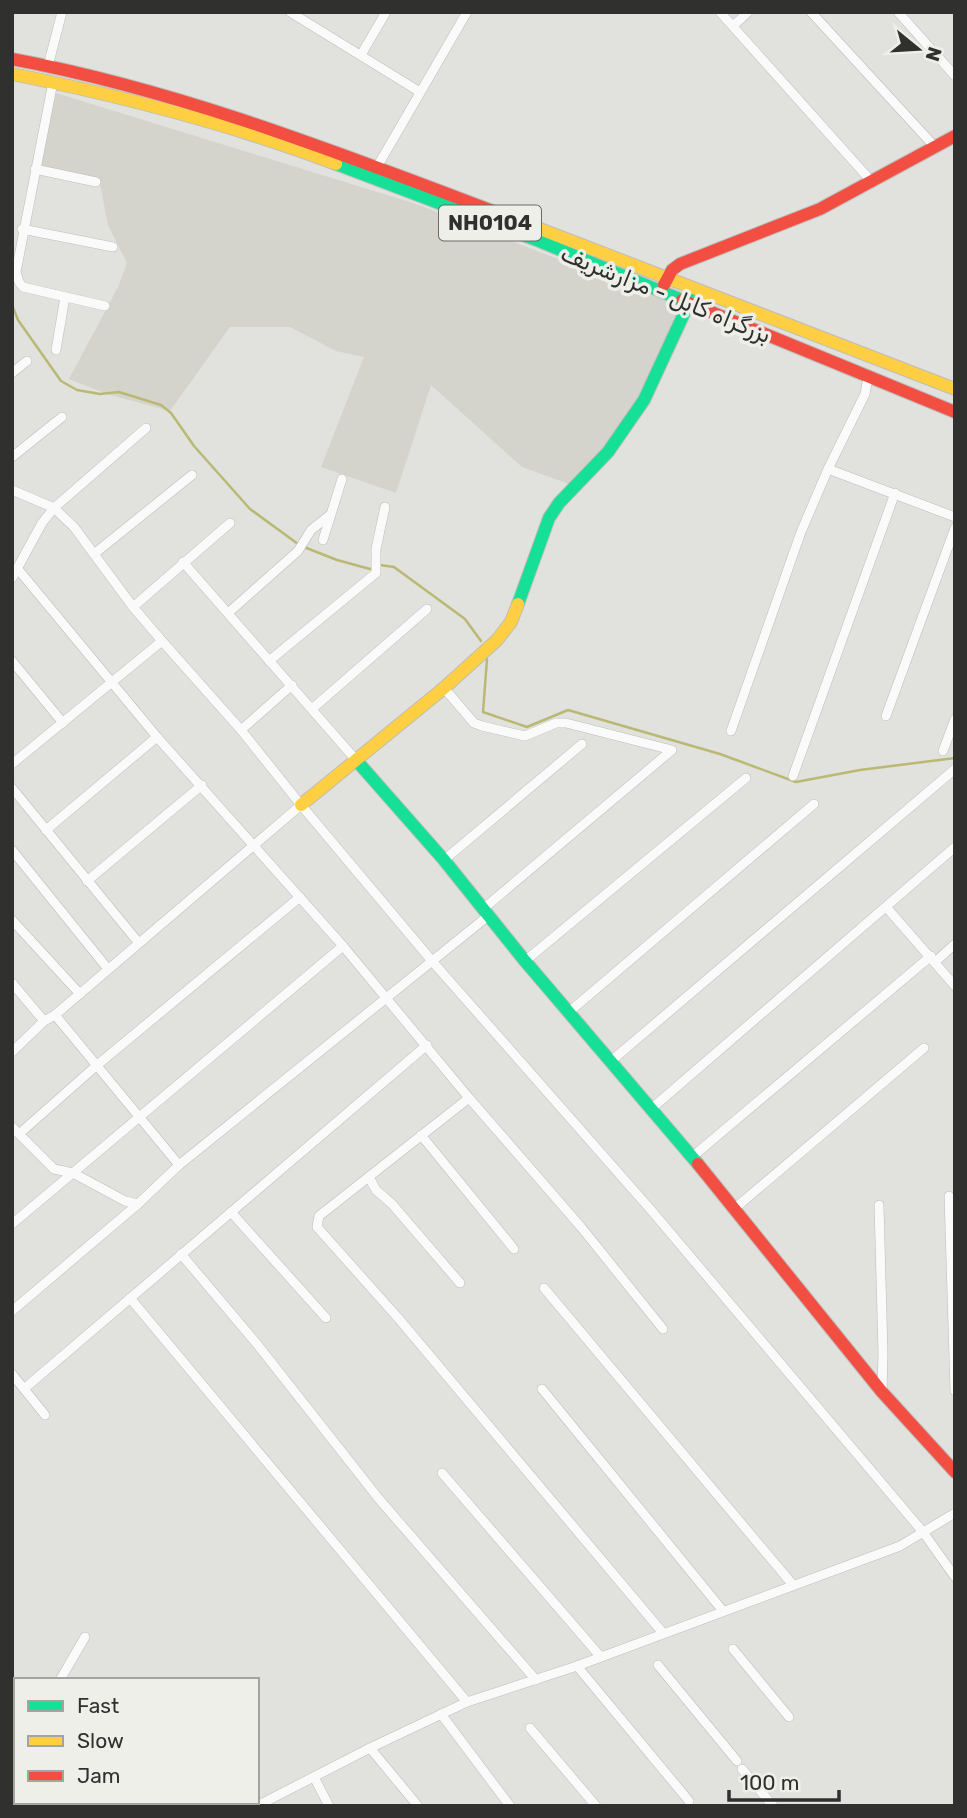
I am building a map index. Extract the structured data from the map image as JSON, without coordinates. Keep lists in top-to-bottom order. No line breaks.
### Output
{"streets":{"main road":["NH0104","بزرگراه کابل - مزارشریف"]},"legend":["Fast","Slow","Jam"],"scale_bar":"100 m","north":"right"}
